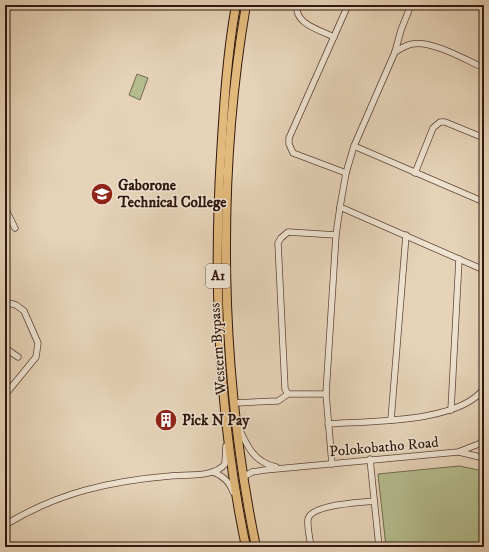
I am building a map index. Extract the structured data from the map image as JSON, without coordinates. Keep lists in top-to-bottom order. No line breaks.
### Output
{"streets":{"highway":["A1","Western Bypass"],"street":["Polokobatho Road"]},"crossings":[["Western Bypass","Polokobatho Road"]],"places":{"school or university":["Gaborone Technical College"],"building":["Pick N Pay"]}}
